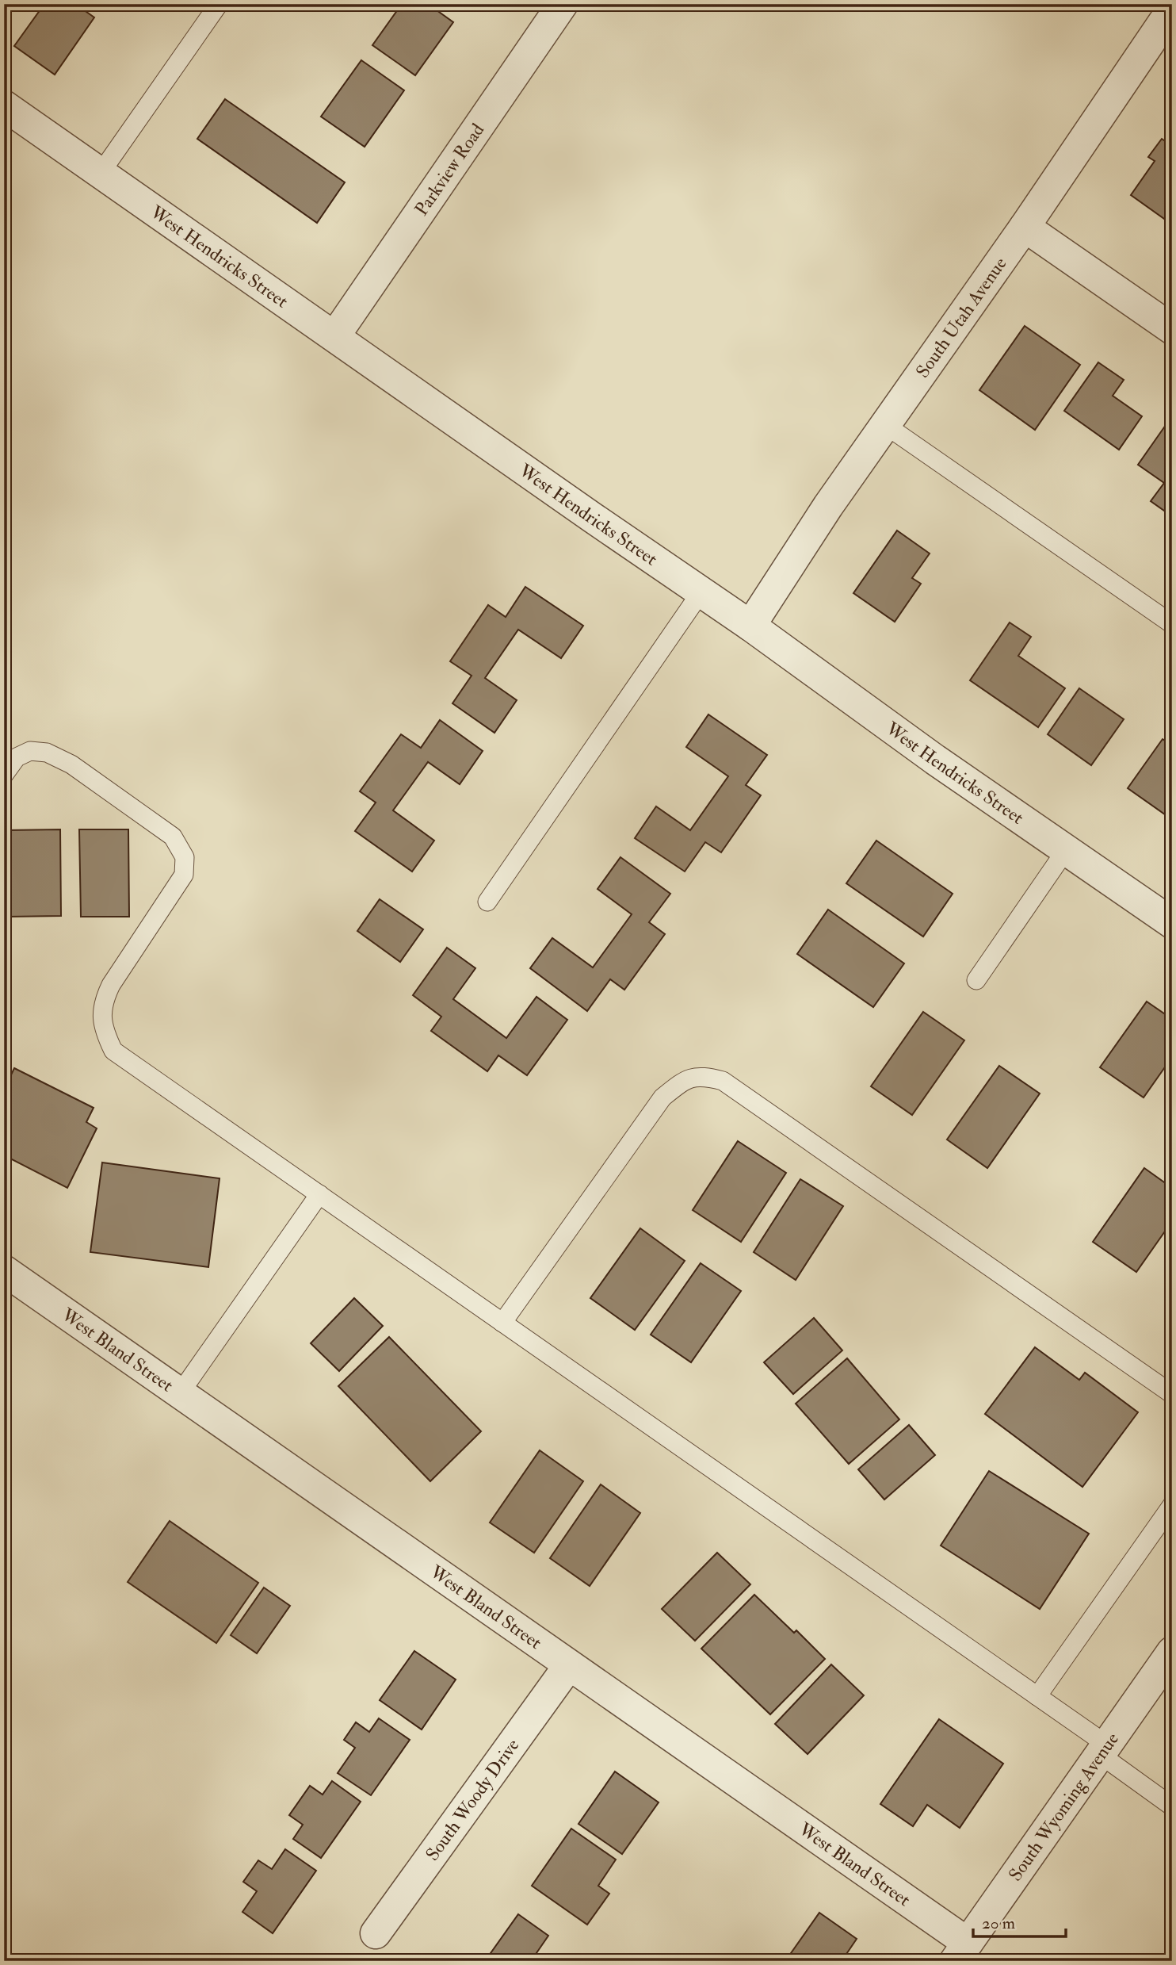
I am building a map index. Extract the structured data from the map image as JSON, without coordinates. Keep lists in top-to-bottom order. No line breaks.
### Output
{"streets":{"street":["Parkview Road","West Hendricks Street","South Utah Avenue","West Bland Street","South Woody Drive","South Wyoming Avenue"]},"crossings":[["Parkview Road","West Hendricks Street"],["West Hendricks Street","South Utah Avenue"],["West Bland Street","South Woody Drive"],["West Bland Street","South Wyoming Avenue"]],"scale_bar":"20 m"}
